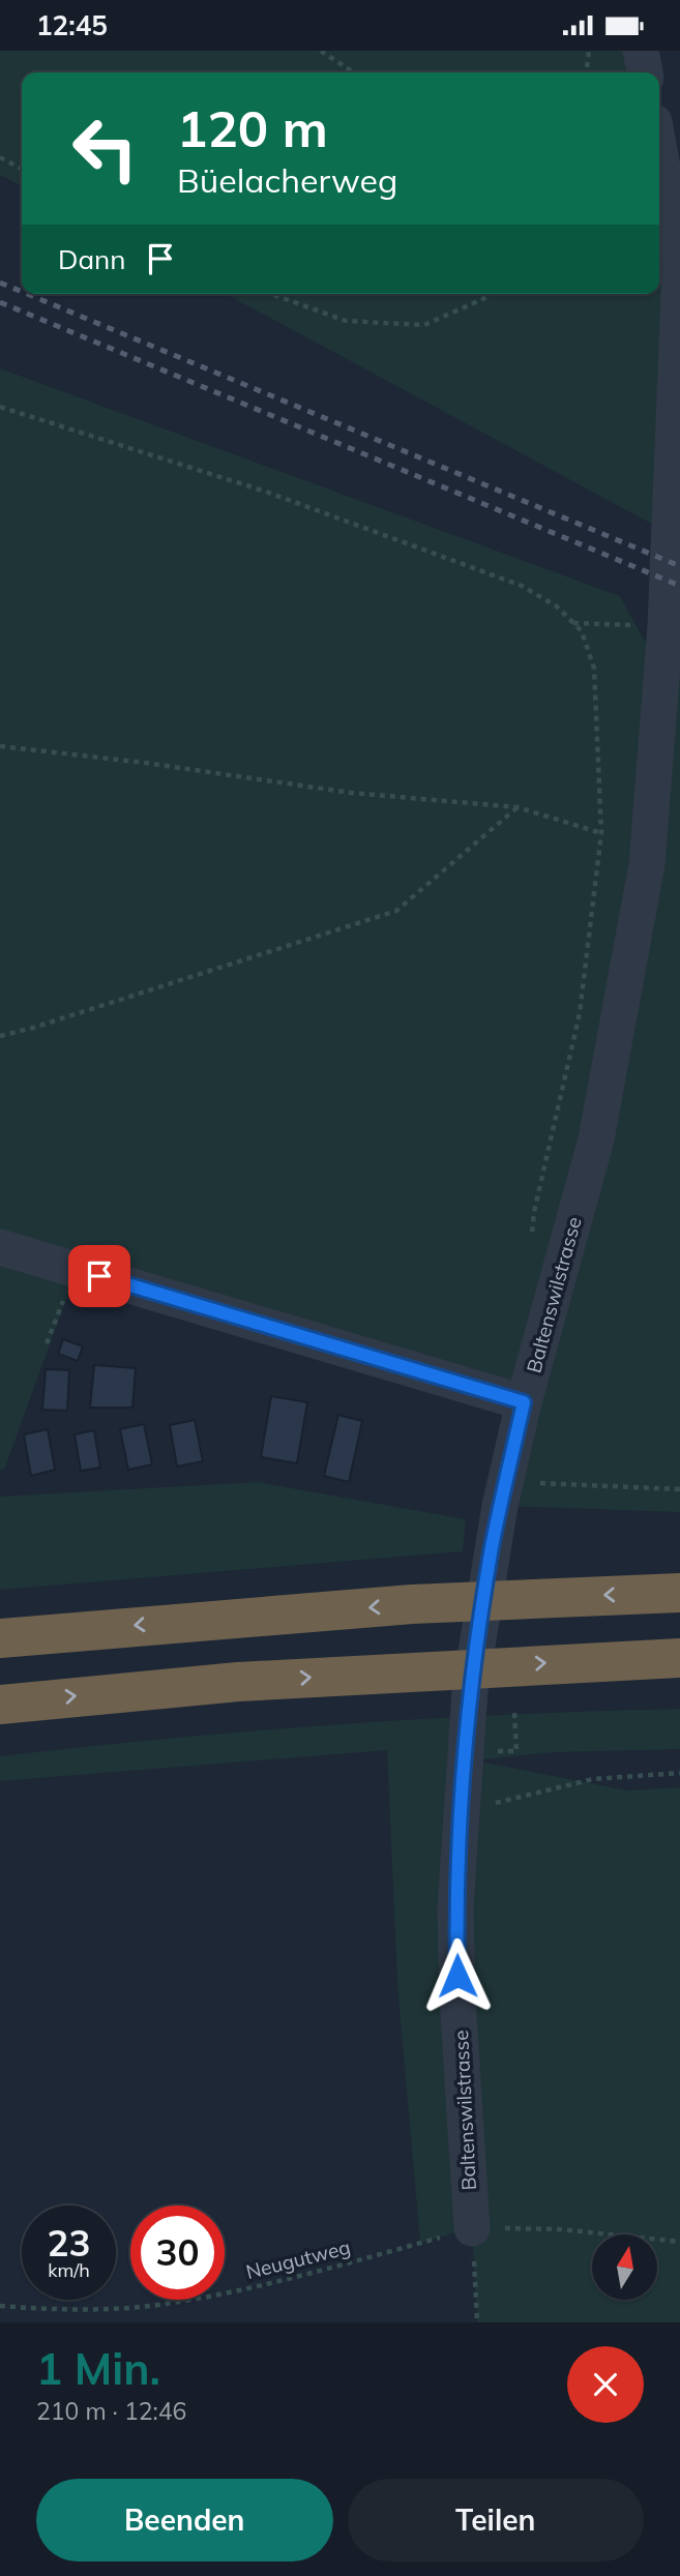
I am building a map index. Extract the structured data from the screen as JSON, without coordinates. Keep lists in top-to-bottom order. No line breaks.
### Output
{"streets":{"street":["Baltenswilstrasse"],"path":["Neugutweg"]},"crossings":[["Baltenswilstrasse","Neugutweg"]],"north":"top","page":{"status":"12:45","turn":["120 m","Büelacherweg"],"then":"Dann","speed":"23 km/h","limit":"30","heading":["1 Min.","210 m · 12:46"],"buttons":["Beenden","Teilen"]}}
